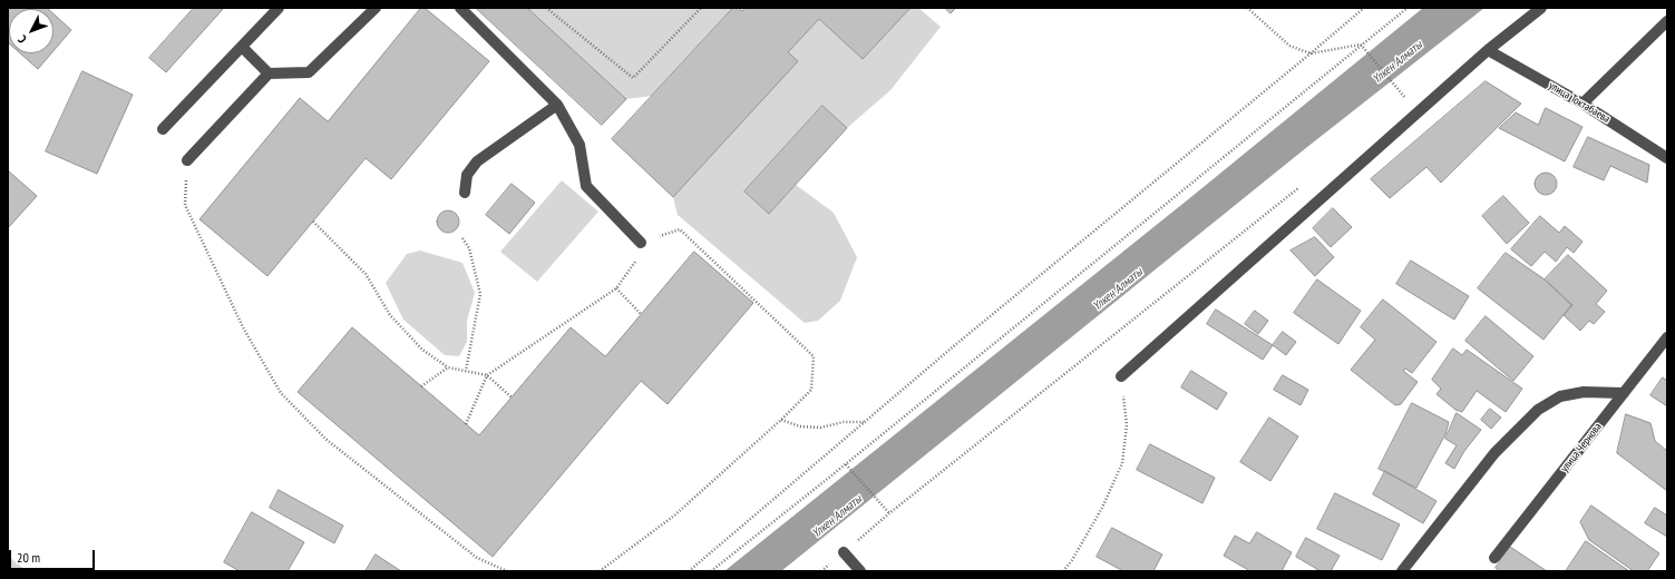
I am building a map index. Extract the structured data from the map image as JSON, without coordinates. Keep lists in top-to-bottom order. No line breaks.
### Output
{"streets":{"street":["улица Токтабаева","улица Чернова"]},"water":["Үлкен Алматы"],"scale_bar":"20 m","north":"bottom left"}
